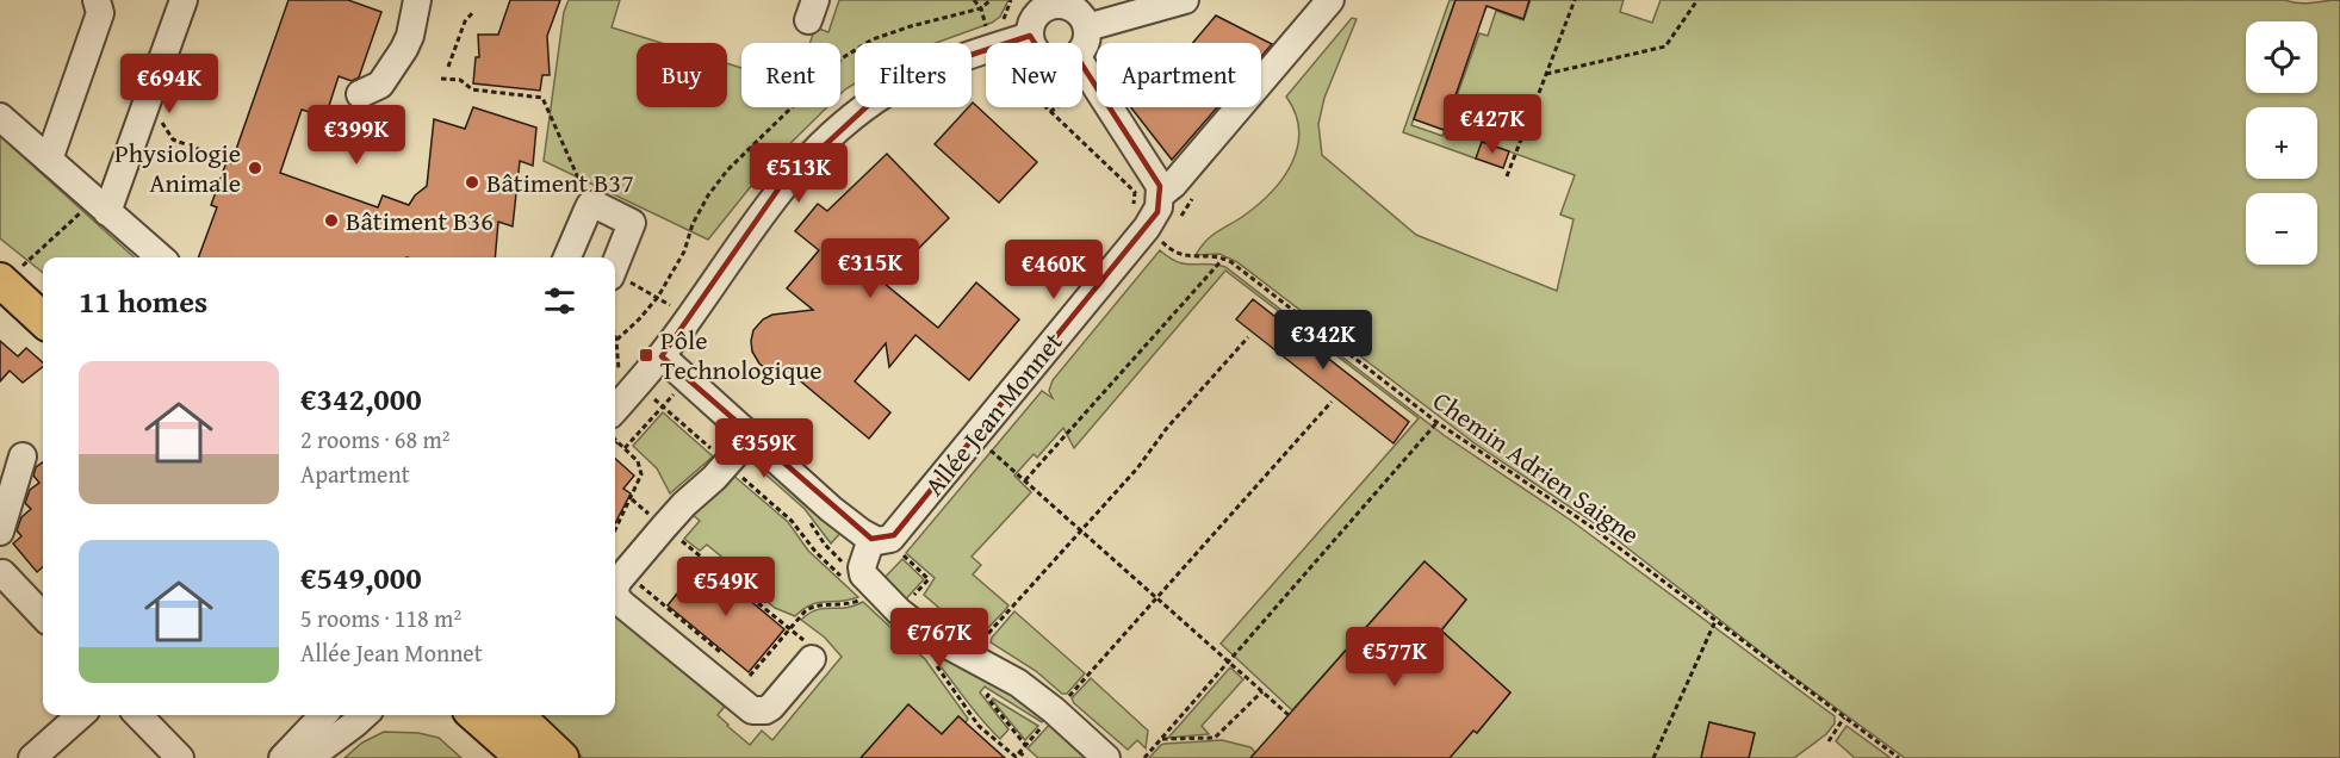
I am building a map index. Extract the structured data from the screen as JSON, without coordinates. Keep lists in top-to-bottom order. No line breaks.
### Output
{"streets":{"street":["Allée Jean Monnet"],"path":["Chemin Adrien Saigne"]},"places":{"other":["Physiologie Animale","Bâtiment B37","Bâtiment B36"],"transit":["Pôle Technologique"]},"page":{"map_buttons":["+","−"],"chip":["Buy","Rent","Filters","New","Apartment"],"price":["€694K","€427K","€399K","€513K","€315K","€460K","€342K","€359K","€549K","€767K","€577K"],"heading":"11 homes","list":[{"name":"€342,000","note":"2 rooms · 68 m² · Apartment"},{"name":"€549,000","note":"5 rooms · 118 m² · Allée Jean Monnet"}]}}
